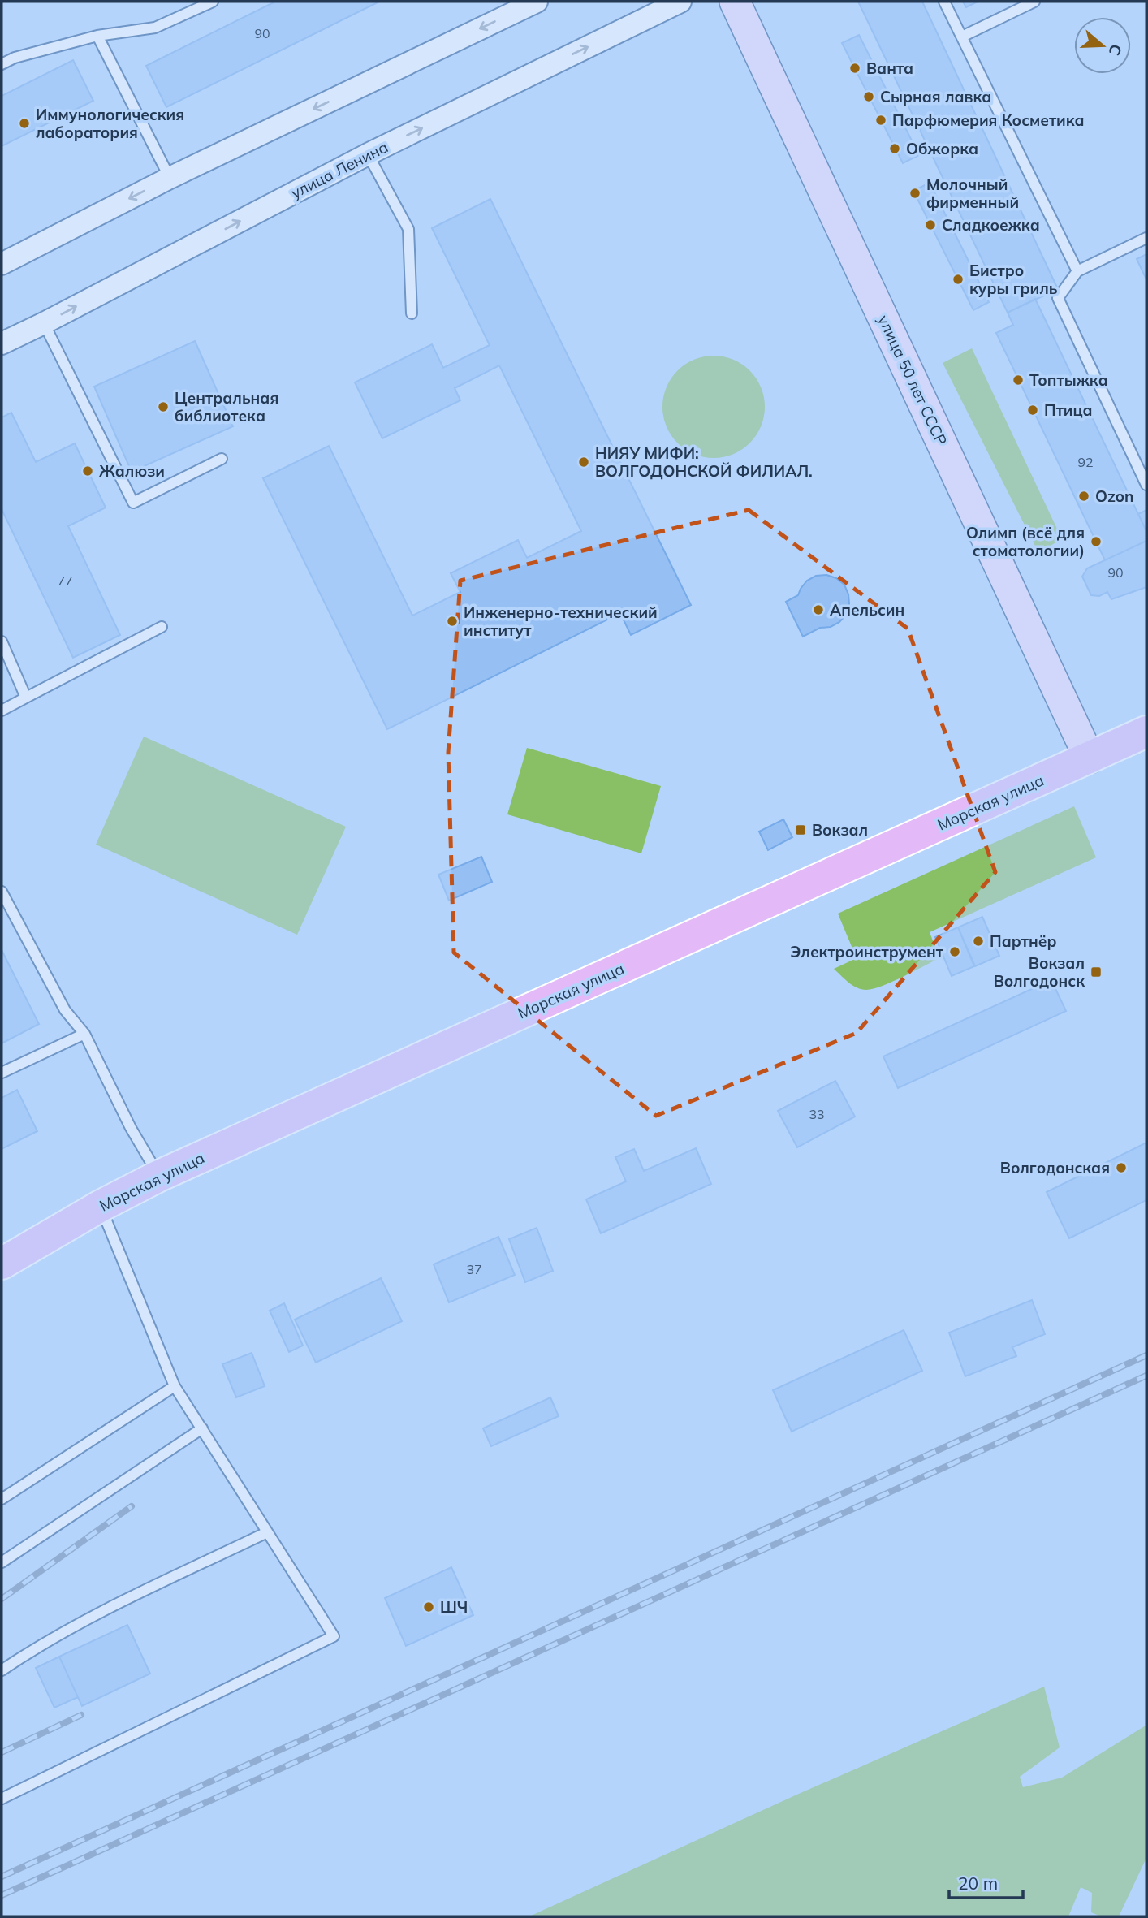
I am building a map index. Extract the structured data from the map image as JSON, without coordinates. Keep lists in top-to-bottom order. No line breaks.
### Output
{"streets":{"main road":["Морская улица"],"street":["улица Ленина","улица 50 лет СССР"]},"crossings":[["улица 50 лет СССР","Морская улица"]],"places":{"other":["Ванта","Сырная лавка","Парфюмерия Косметика","Иммунологическия лаборатория","Обжорка","Молочный фирменный","Сладкоежка","Бистро куры гриль","Топтыжка","Центральная библиотека","Птица","НИЯУ МИФИ: ВОЛГОДОНСКОЙ ФИЛИАЛ.","Жалюзи","Ozon","Олимп (всё для стоматологии)","Апельсин","Инженерно-технический институт","Партнёр","Электроинструмент","Волгодонская","ШЧ"],"transit":["Вокзал","Вокзал Волгодонск"]},"house_numbers":["90","92","90","77","33","37"],"scale_bar":"20 m","north":"right"}
